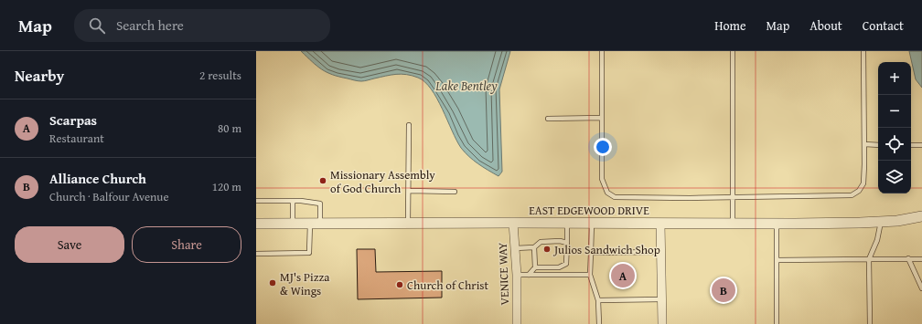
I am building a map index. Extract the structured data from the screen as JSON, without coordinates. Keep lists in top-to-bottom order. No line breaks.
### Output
{"streets":{"street":["EAST EDGEWOOD DRIVE","VENICE WAY"]},"crossings":[["EAST EDGEWOOD DRIVE","VENICE WAY"]],"water":["Lake Bentley"],"places":["Missionary Assembly of God Church","Julios Sandwich Shop","MJ's Pizza & Wings","Church of Christ"],"page":{"header":"Map","search":"Search here","nav":["Home","Map","About","Contact"],"heading":["Nearby","2 results"],"map_buttons":["+","−"],"list":[{"mark":"A","name":"Scarpas","note":"Restaurant","value":"80 m"},{"mark":"B","name":"Alliance Church","note":"Church · Balfour Avenue","value":"120 m"}],"buttons":["Save","Share"],"pins":["A","B"]}}
